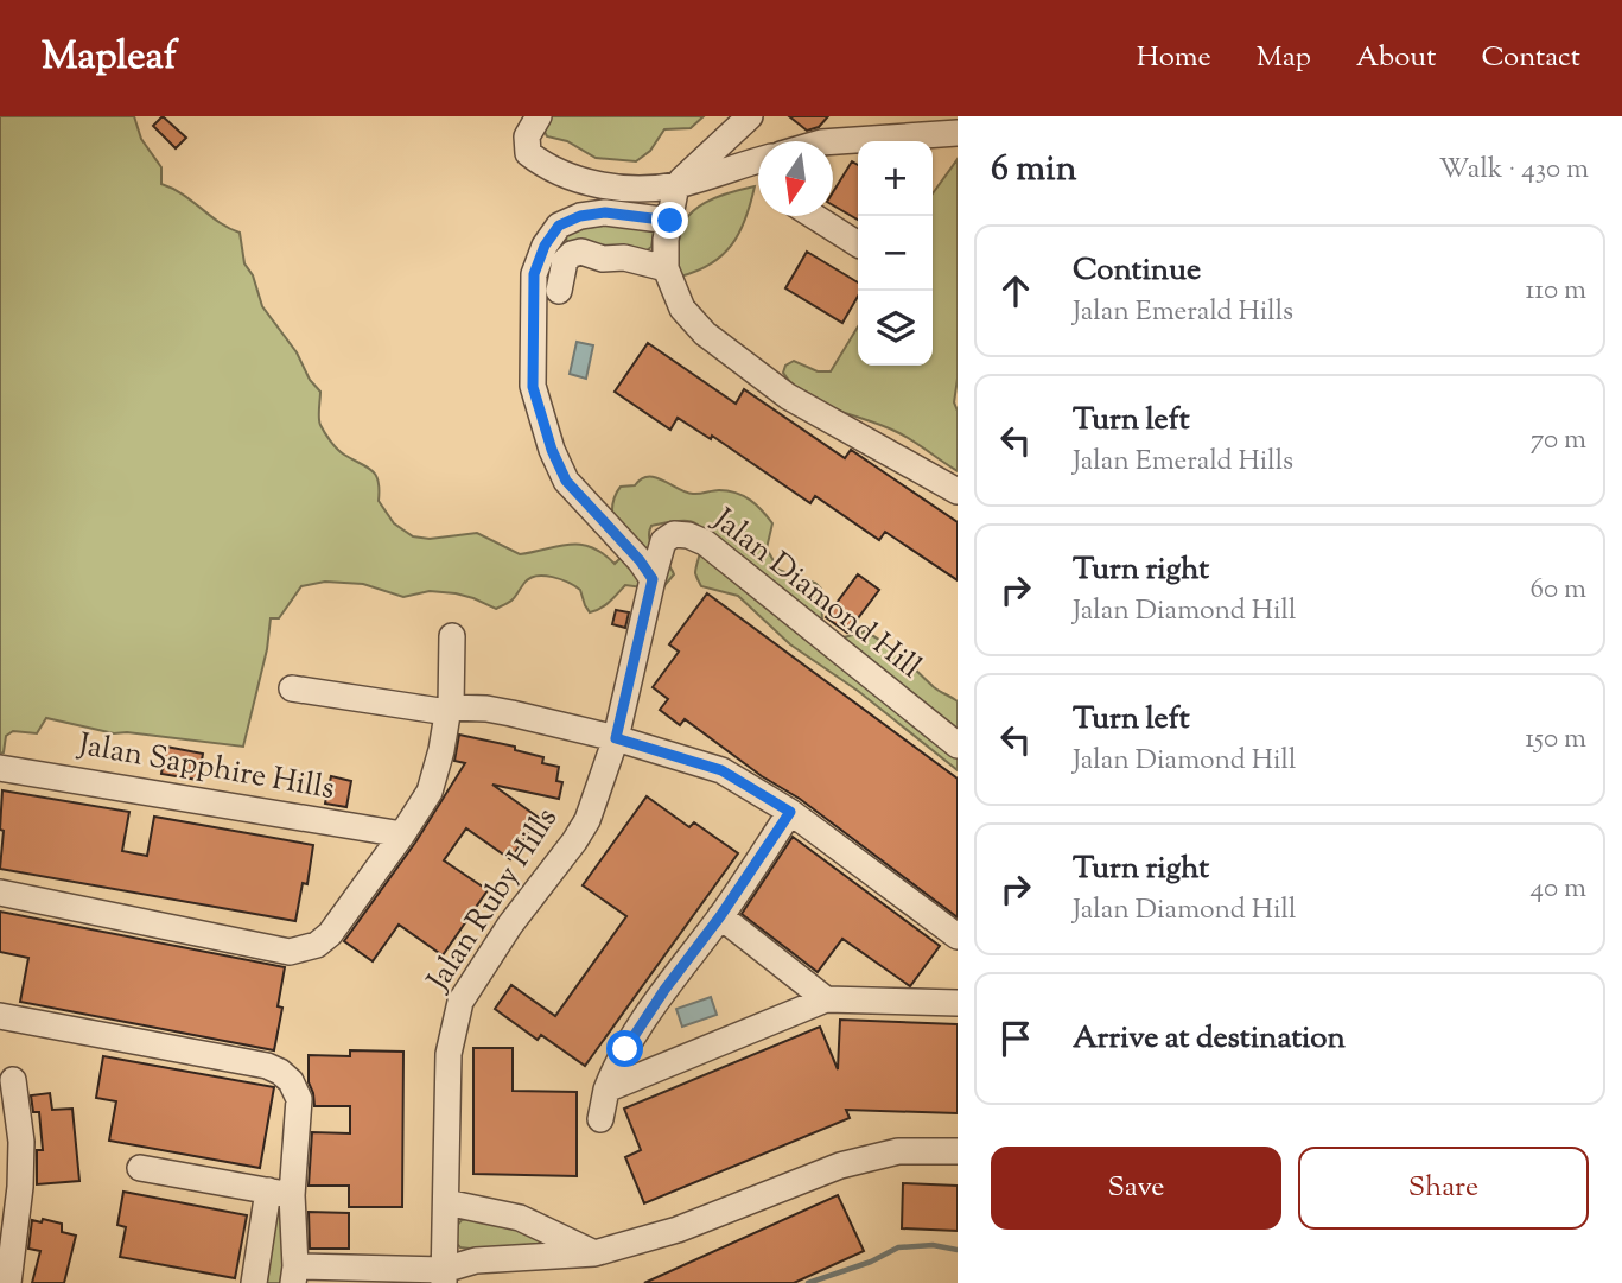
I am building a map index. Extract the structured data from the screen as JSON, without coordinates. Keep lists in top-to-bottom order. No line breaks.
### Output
{"streets":{"street":["Jalan Diamond Hill","Jalan Sapphire Hills","Jalan Ruby Hills"]},"crossings":[["Jalan Diamond Hill","Jalan Ruby Hills"]],"north":"bottom","page":{"header":"Mapleaf","nav":["Home","Map","About","Contact"],"heading":["6 min","Walk · 430 m"],"map_buttons":["+","−"],"list":[["Continue","Jalan Emerald Hills","110 m"],["Turn left","Jalan Emerald Hills","70 m"],["Turn right","Jalan Diamond Hill","60 m"],["Turn left","Jalan Diamond Hill","150 m"],["Turn right","Jalan Diamond Hill","40 m"],"Arrive at destination"],"buttons":["Save","Share"]}}
